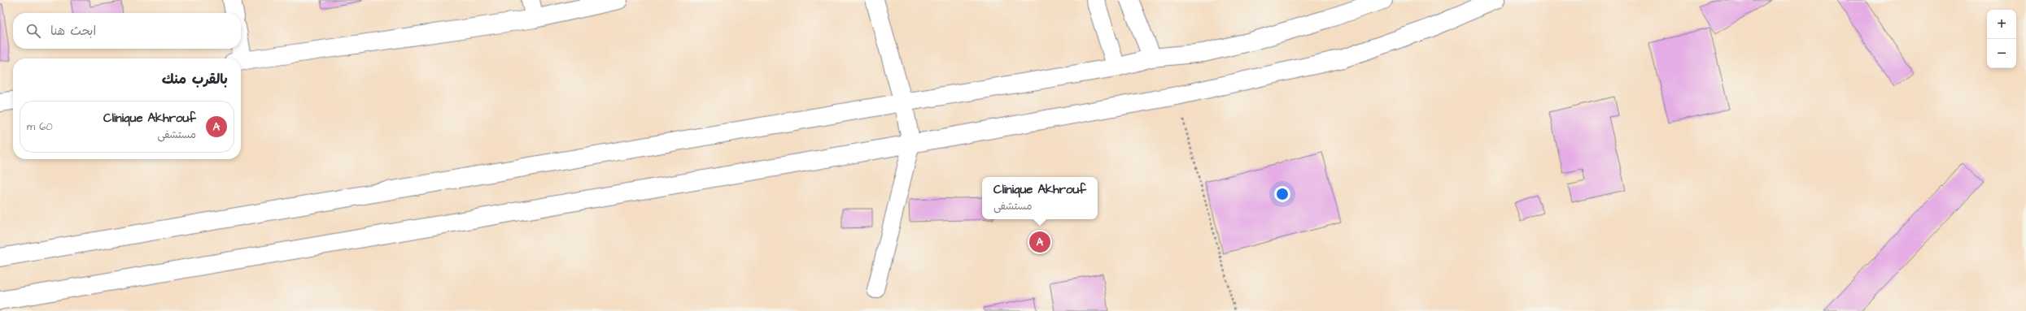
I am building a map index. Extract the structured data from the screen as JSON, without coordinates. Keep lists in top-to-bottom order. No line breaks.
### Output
{"page":{"map_buttons":["+","−"],"search":"ابحث هنا","heading":"بالقرب منك","list":[{"mark":"A","name":"Clinique Akhrouf","note":"مستشفى","value":"60 m"}],"popup":["Clinique Akhrouf","مستشفى"],"pins":"A"}}
